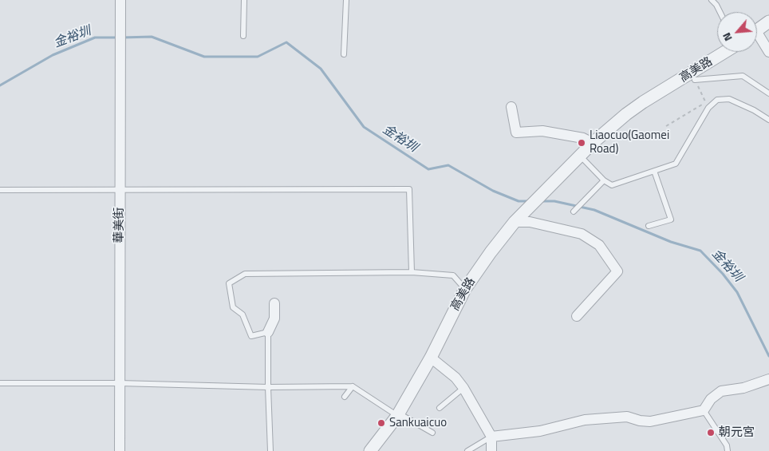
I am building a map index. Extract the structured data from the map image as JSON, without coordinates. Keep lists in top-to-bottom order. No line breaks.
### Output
{"streets":{"street":["高美路","華美街"]},"water":["金裕圳"],"places":["Liaocuo(Gaomei Road)","Sankuaicuo","朝元宮"],"north":"bottom left"}
